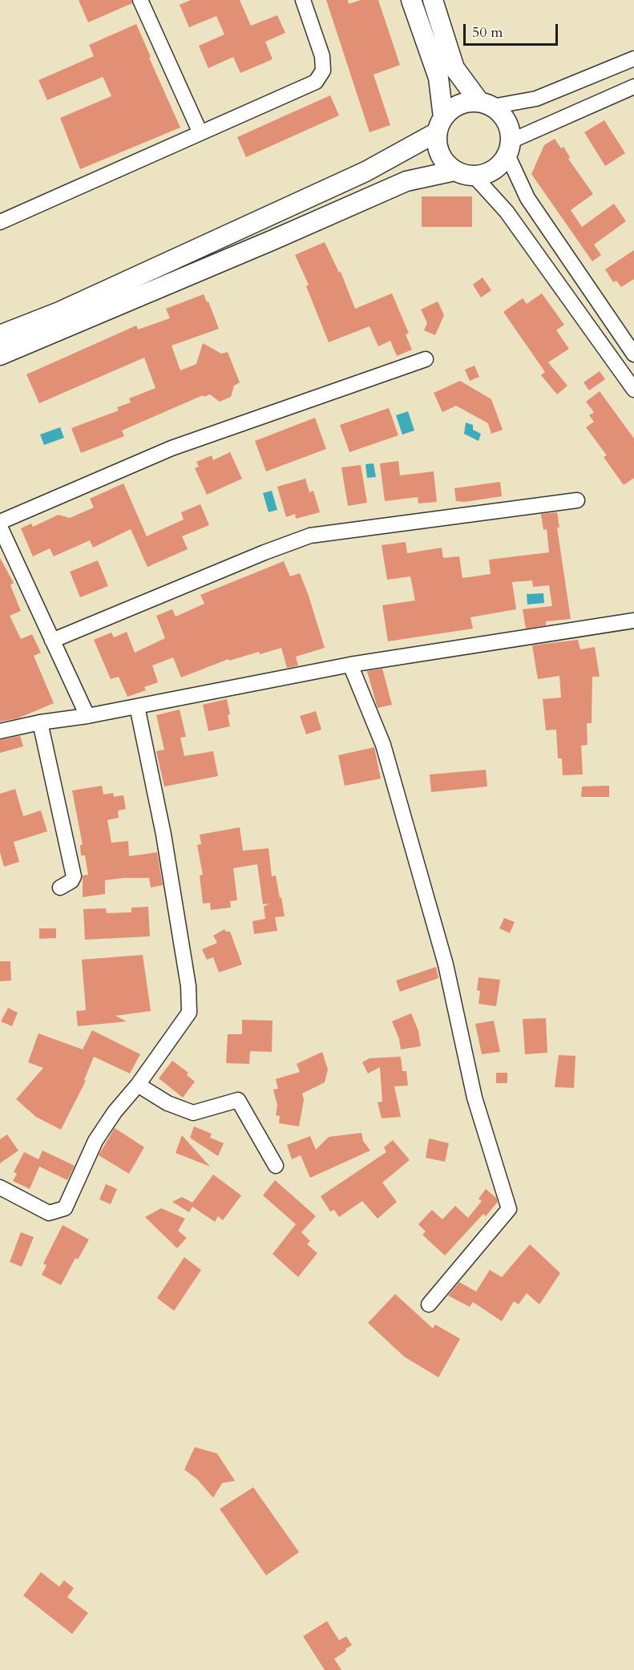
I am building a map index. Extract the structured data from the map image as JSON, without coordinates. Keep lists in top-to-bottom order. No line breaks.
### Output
{"scale_bar":"50 m"}
